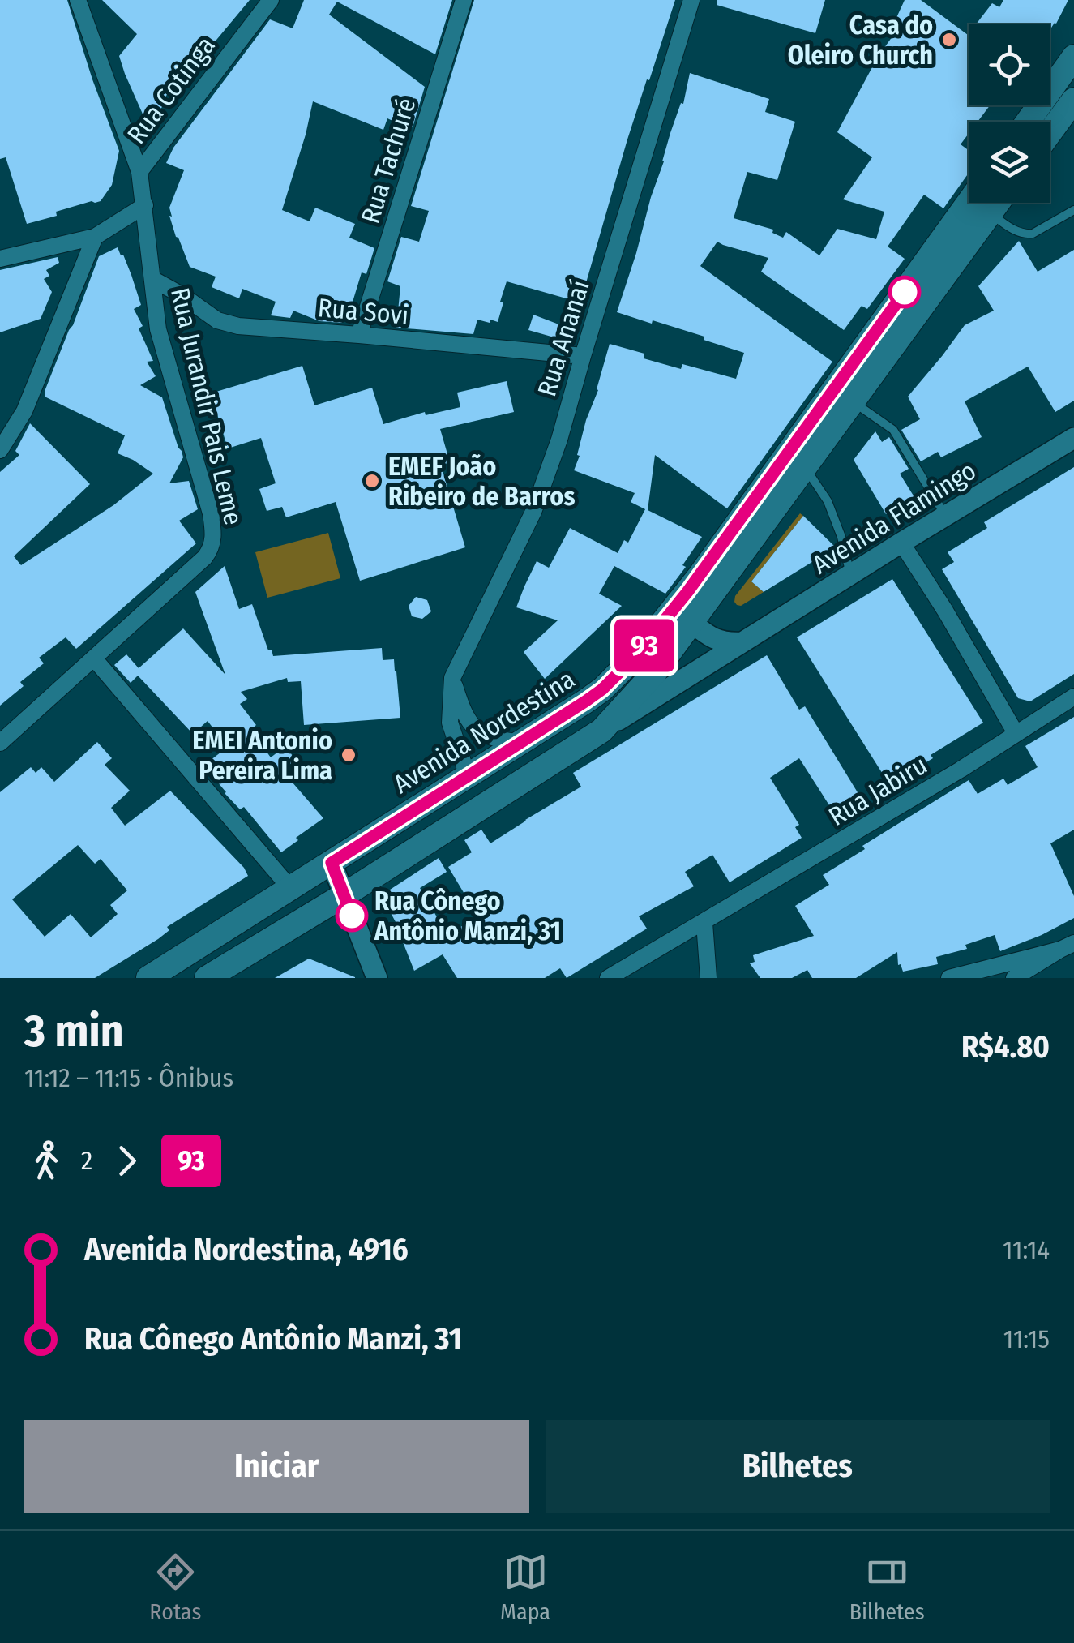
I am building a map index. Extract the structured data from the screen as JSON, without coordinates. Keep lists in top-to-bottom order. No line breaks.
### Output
{"streets":{"main road":["Avenida Nordestina"],"street":["Rua Cotinga","Rua Tachuré","Rua Sovi","Rua Ananaí","Rua Jurandir Pais Leme","Avenida Flamingo","Rua Jabiru"]},"crossings":[["Rua Cotinga","Rua Jurandir Pais Leme"],["Rua Tachuré","Rua Sovi"],["Rua Sovi","Rua Ananaí"],["Rua Sovi","Rua Jurandir Pais Leme"],["Rua Ananaí","Avenida Nordestina"],["Avenida Flamingo","Avenida Nordestina"]],"places":["Casa do Oleiro Church","EMEF João Ribeiro de Barros","EMEI Antonio Pereira Lima","Rua Cônego Antônio Manzi, 31"],"lines":["bus line 93"],"page":{"on_map":"93","heading":["3 min","11:12 – 11:15 · Ônibus","R$4.80"],"legs":["2","93"],"list":[{"name":"Avenida Nordestina, 4916","value":"11:14"},{"name":"Rua Cônego Antônio Manzi, 31","value":"11:15"}],"buttons":["Iniciar","Bilhetes"],"tabs":["Rotas","Mapa","Bilhetes"]}}
